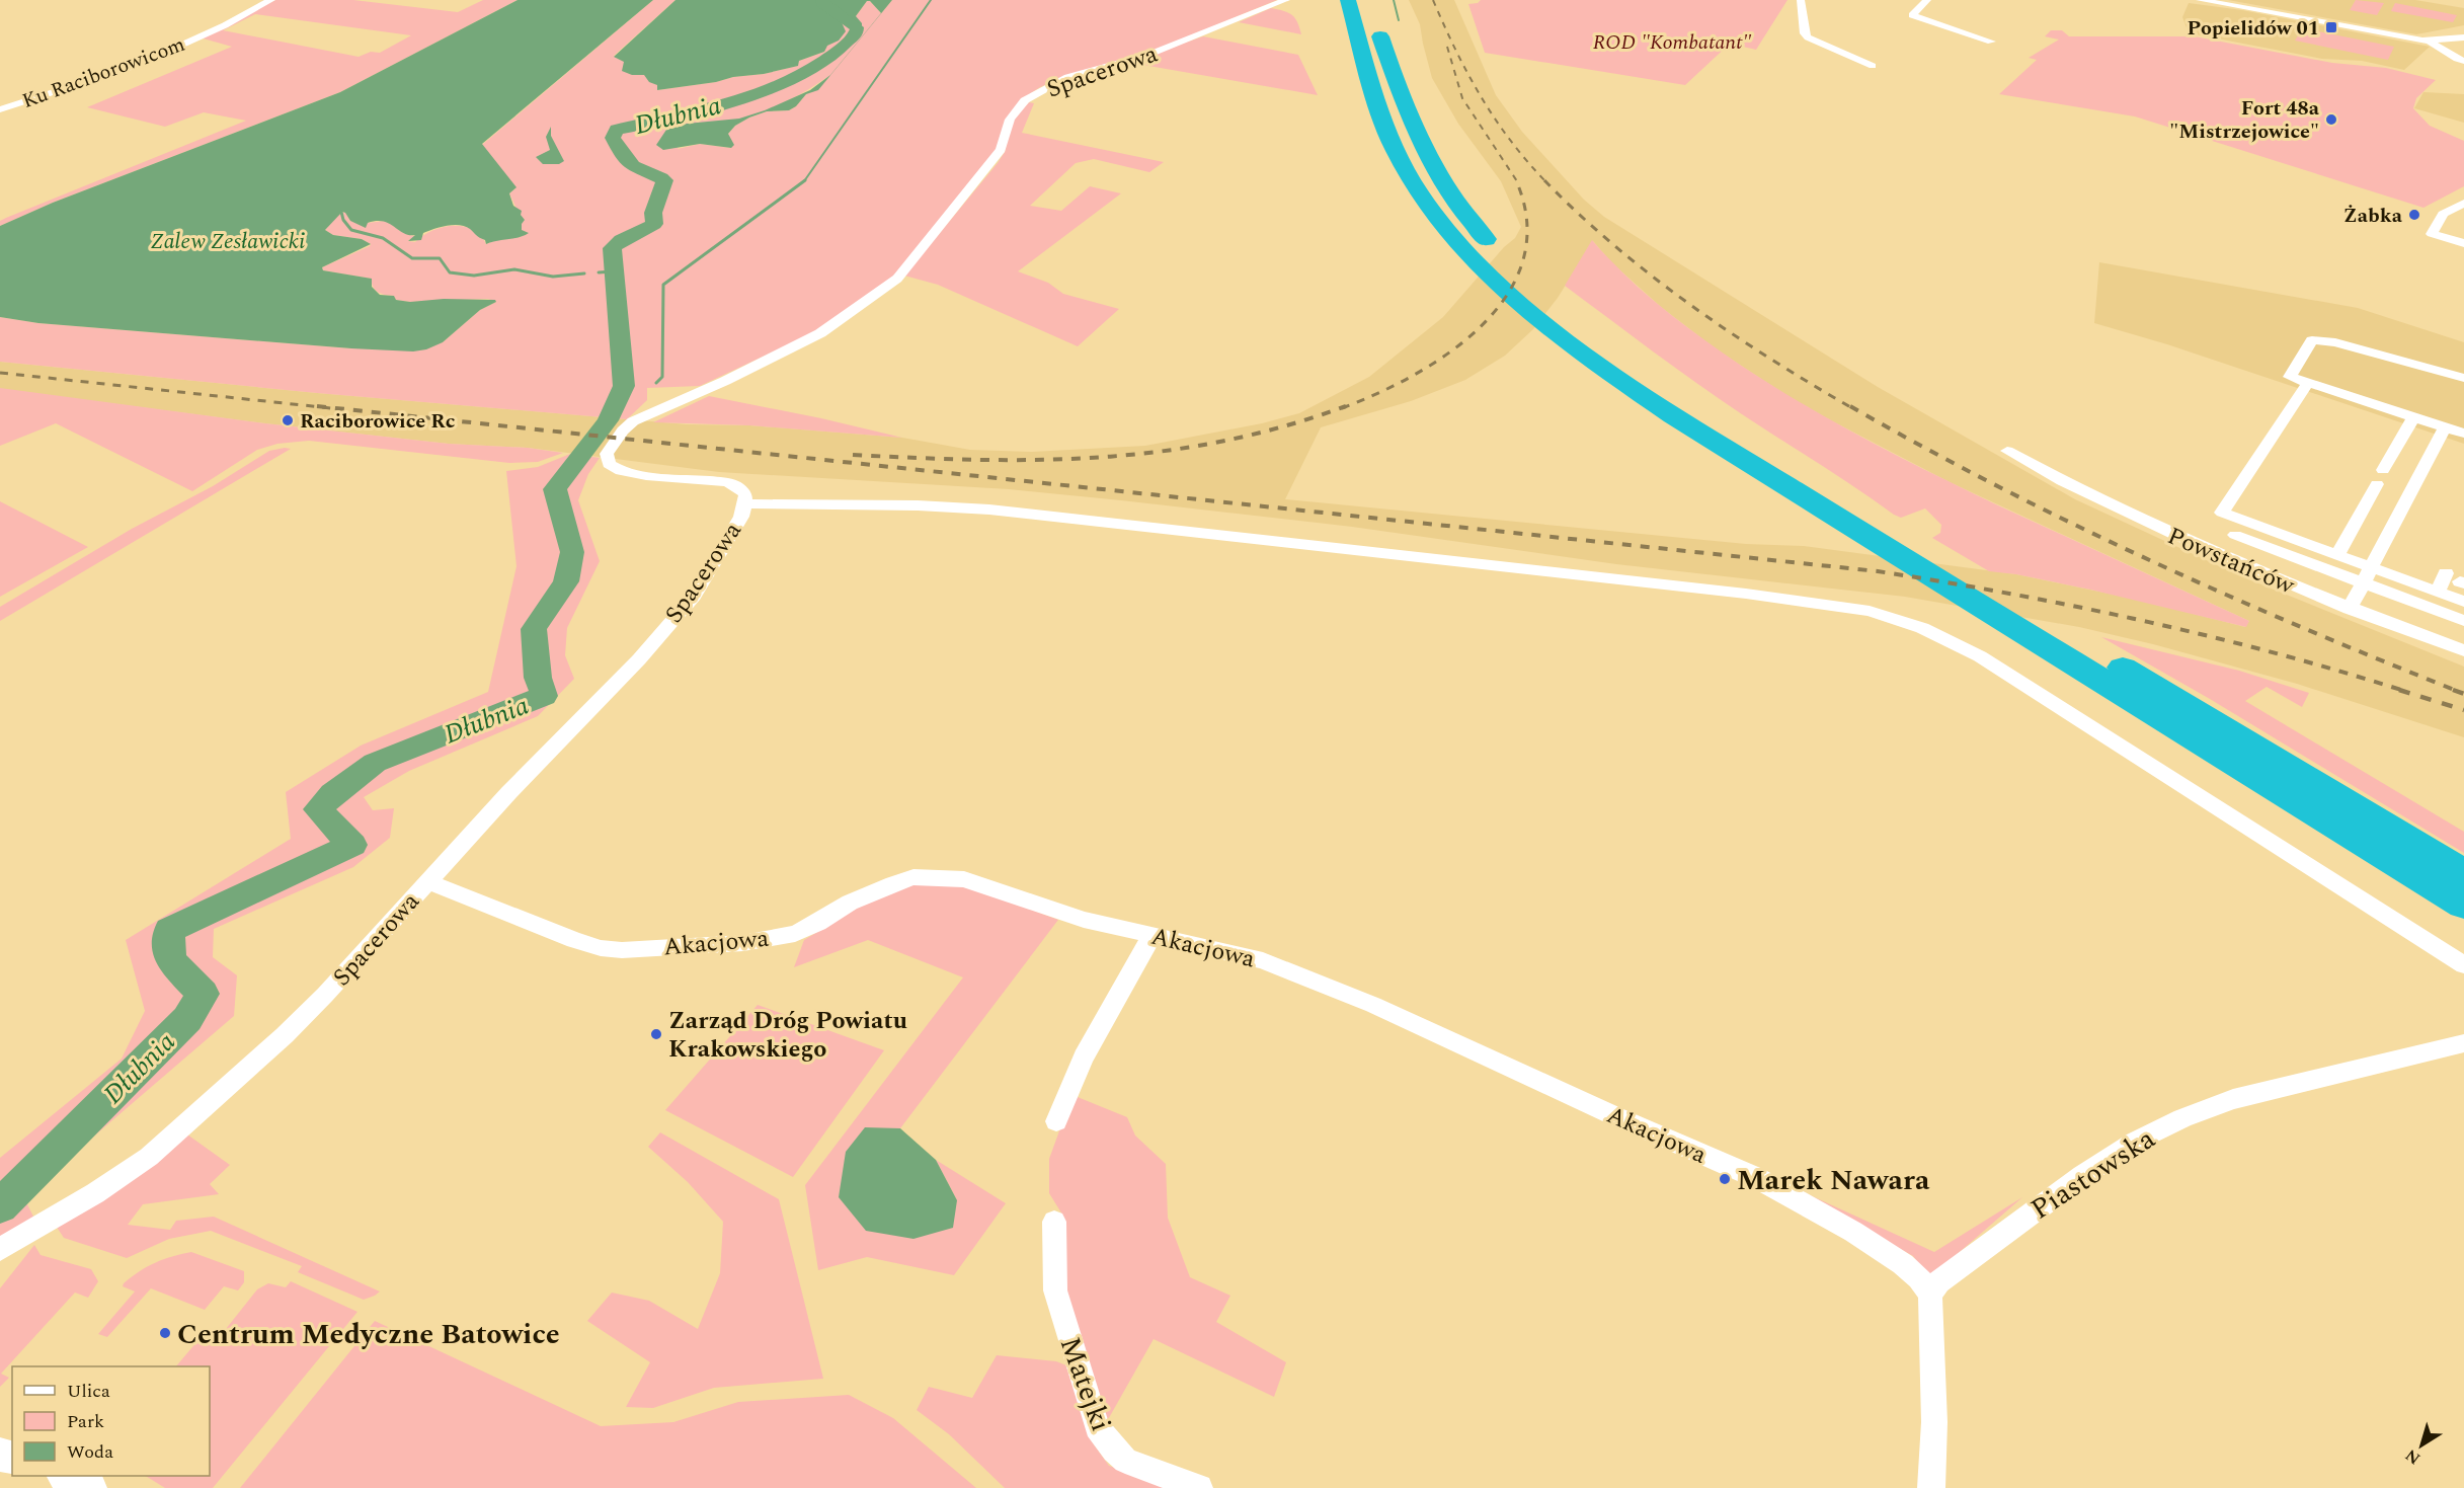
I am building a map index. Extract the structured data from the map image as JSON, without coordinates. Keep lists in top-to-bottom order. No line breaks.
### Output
{"streets":{"street":["Spacerowa","Ku Raciborowicom","Powstańców","Akacjowa","Piastowska","Matejki"]},"crossings":[["Spacerowa","Akacjowa"],["Akacjowa","Piastowska"]],"water":["Dłubnia","Zalew Zesławicki"],"parks":["ROD \"Kombatant\""],"places":{"transit":["Popielidów 01"],"other":["Fort 48a \"Mistrzejowice\"","Żabka","Raciborowice Rc","Zarząd Dróg Powiatu Krakowskiego","Marek Nawara","Centrum Medyczne Batowice"]},"legend":["Ulica","Park","Woda"],"north":"bottom left"}
